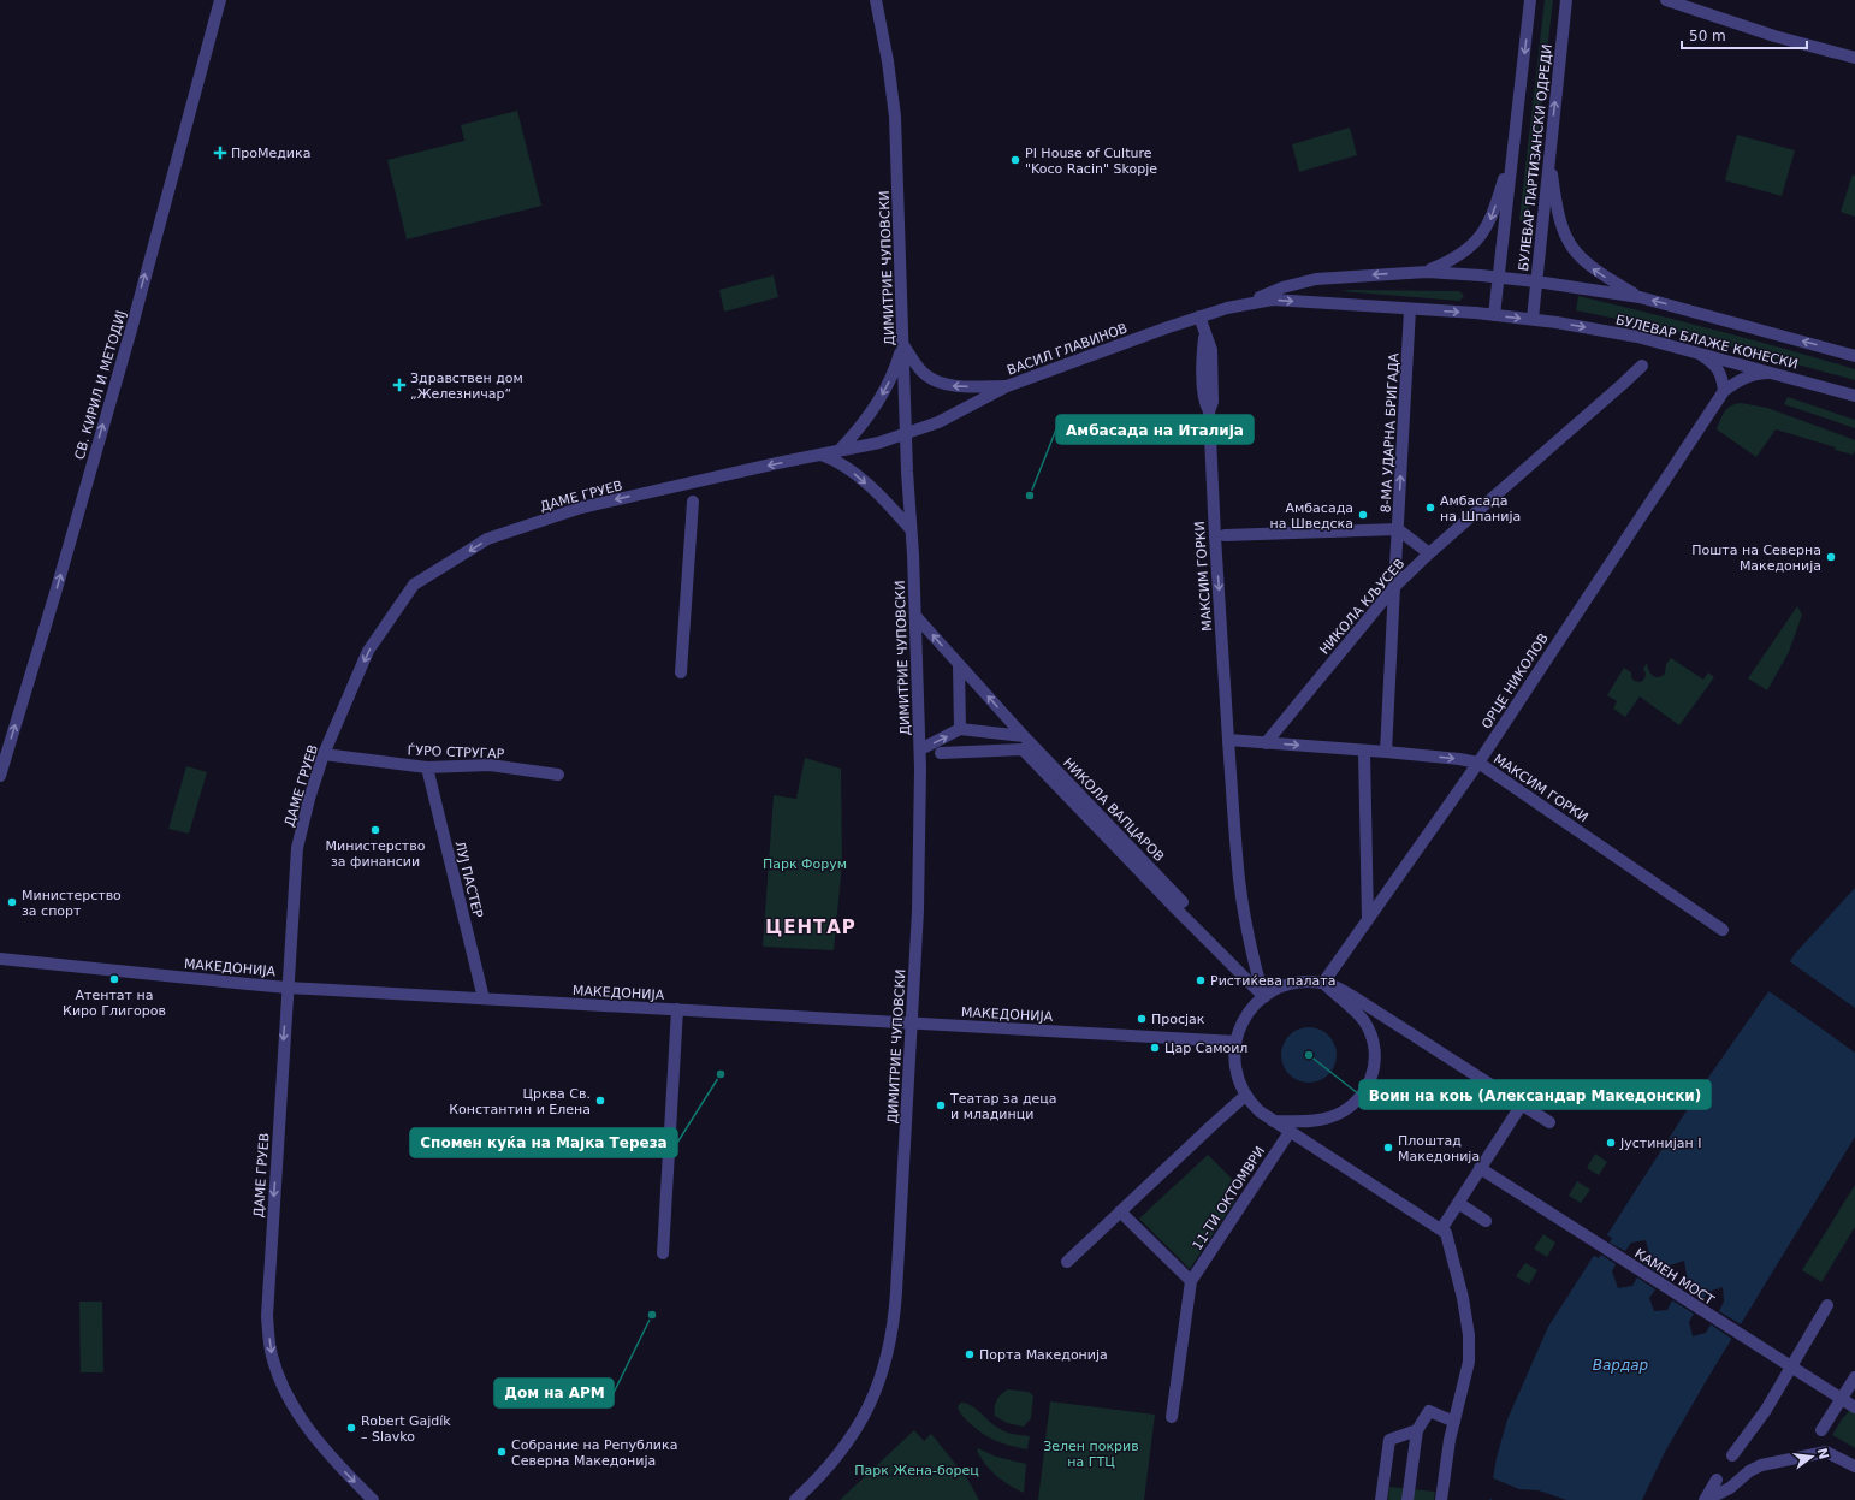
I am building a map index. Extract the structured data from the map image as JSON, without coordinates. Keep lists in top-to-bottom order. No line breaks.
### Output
{"streets":{"street":["БУЛЕВАР ПАРТИЗАНСКИ ОДРЕДИ","ДИМИТРИЕ ЧУПОВСКИ","БУЛЕВАР БЛАЖЕ КОНЕСКИ","ВАСИЛ ГЛАВИНОВ","СВ. КИРИЛ И МЕТОДИЈ","8-МА УДАРНА БРИГАДА","ДАМЕ ГРУЕВ","МАКСИМ ГОРКИ","НИКОЛА КЉУСЕВ","ОРЦЕ НИКОЛОВ","ЃУРО СТРУГАР","НИКОЛА ВАПЦАРОВ","ЛУЈ ПАСТЕР","МАКЕДОНИЈА","11-ТИ ОКТОМВРИ","КАМЕН МОСТ"]},"crossings":[["БУЛЕВАР ПАРТИЗАНСКИ ОДРЕДИ","БУЛЕВАР БЛАЖЕ КОНЕСКИ"],["БУЛЕВАР ПАРТИЗАНСКИ ОДРЕДИ","ВАСИЛ ГЛАВИНОВ"],["ДИМИТРИЕ ЧУПОВСКИ","ВАСИЛ ГЛАВИНОВ"],["ДИМИТРИЕ ЧУПОВСКИ","ДАМЕ ГРУЕВ"],["ДИМИТРИЕ ЧУПОВСКИ","НИКОЛА ВАПЦАРОВ"],["ДИМИТРИЕ ЧУПОВСКИ","МАКЕДОНИЈА"],["БУЛЕВАР БЛАЖЕ КОНЕСКИ","ВАСИЛ ГЛАВИНОВ"],["БУЛЕВАР БЛАЖЕ КОНЕСКИ","ОРЦЕ НИКОЛОВ"],["ВАСИЛ ГЛАВИНОВ","8-МА УДАРНА БРИГАДА"],["ВАСИЛ ГЛАВИНОВ","ДАМЕ ГРУЕВ"],["ВАСИЛ ГЛАВИНОВ","МАКСИМ ГОРКИ"],["8-МА УДАРНА БРИГАДА","МАКСИМ ГОРКИ"],["ДАМЕ ГРУЕВ","ЃУРО СТРУГАР"],["ДАМЕ ГРУЕВ","МАКЕДОНИЈА"],["МАКСИМ ГОРКИ","НИКОЛА КЉУСЕВ"],["МАКСИМ ГОРКИ","ОРЦЕ НИКОЛОВ"],["МАКСИМ ГОРКИ","МАКЕДОНИЈА"],["ОРЦЕ НИКОЛОВ","МАКЕДОНИЈА"],["ЃУРО СТРУГАР","ЛУЈ ПАСТЕР"],["ЛУЈ ПАСТЕР","МАКЕДОНИЈА"]],"one_way":["СВ. КИРИЛ И МЕТОДИЈ","8-МА УДАРНА БРИГАДА"],"districts":["ЦЕНТАР"],"water":["Вардар"],"parks":["Парк Форум","Зелен покрив на ГТЦ","Парк Жена-борец"],"places":{"health":["ПроМедика","Здравствен дом „Железничар“"],"other":["PI House of Culture \"Koco Racin\" Skopje","Амбасада на Италија","Амбасада на Шпанија","Амбасада на Шведска","Пошта на Северна Македонија","Министерство за финансии","Министерство за спорт","Атентат на Киро Глигоров","Ристиќева палата","Просјак","Цар Самоил","Воин на коњ (Александар Македонски)","Спомен куќа на Мајка Тереза","Црква Св. Константин и Елена","Театар за деца и младинци","Јустинијан I","Плоштад Македонија","Дом на АРМ","Порта Македонија","Robert Gajdík – Slavko","Собрание на Република Северна Македонија"]},"scale_bar":"50 m","north":"right"}
